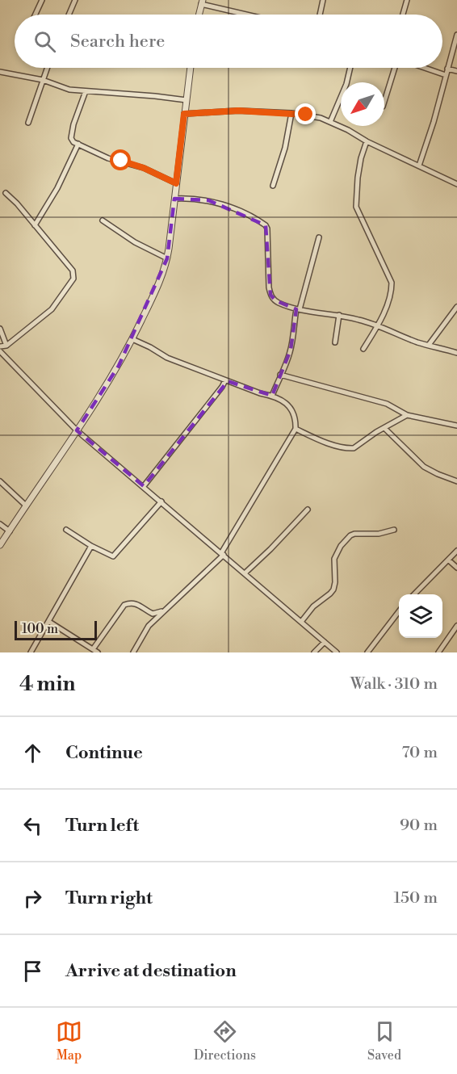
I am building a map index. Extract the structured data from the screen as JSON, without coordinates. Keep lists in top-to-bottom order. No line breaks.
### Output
{"scale_bar":"100 m","north":"bottom left","page":{"search":"Search here","scale":"100 m","heading":["4 min","Walk · 310 m"],"list":[["Continue","70 m"],["Turn left","90 m"],["Turn right","150 m"],"Arrive at destination"],"nav":["Map","Directions","Saved"]}}
